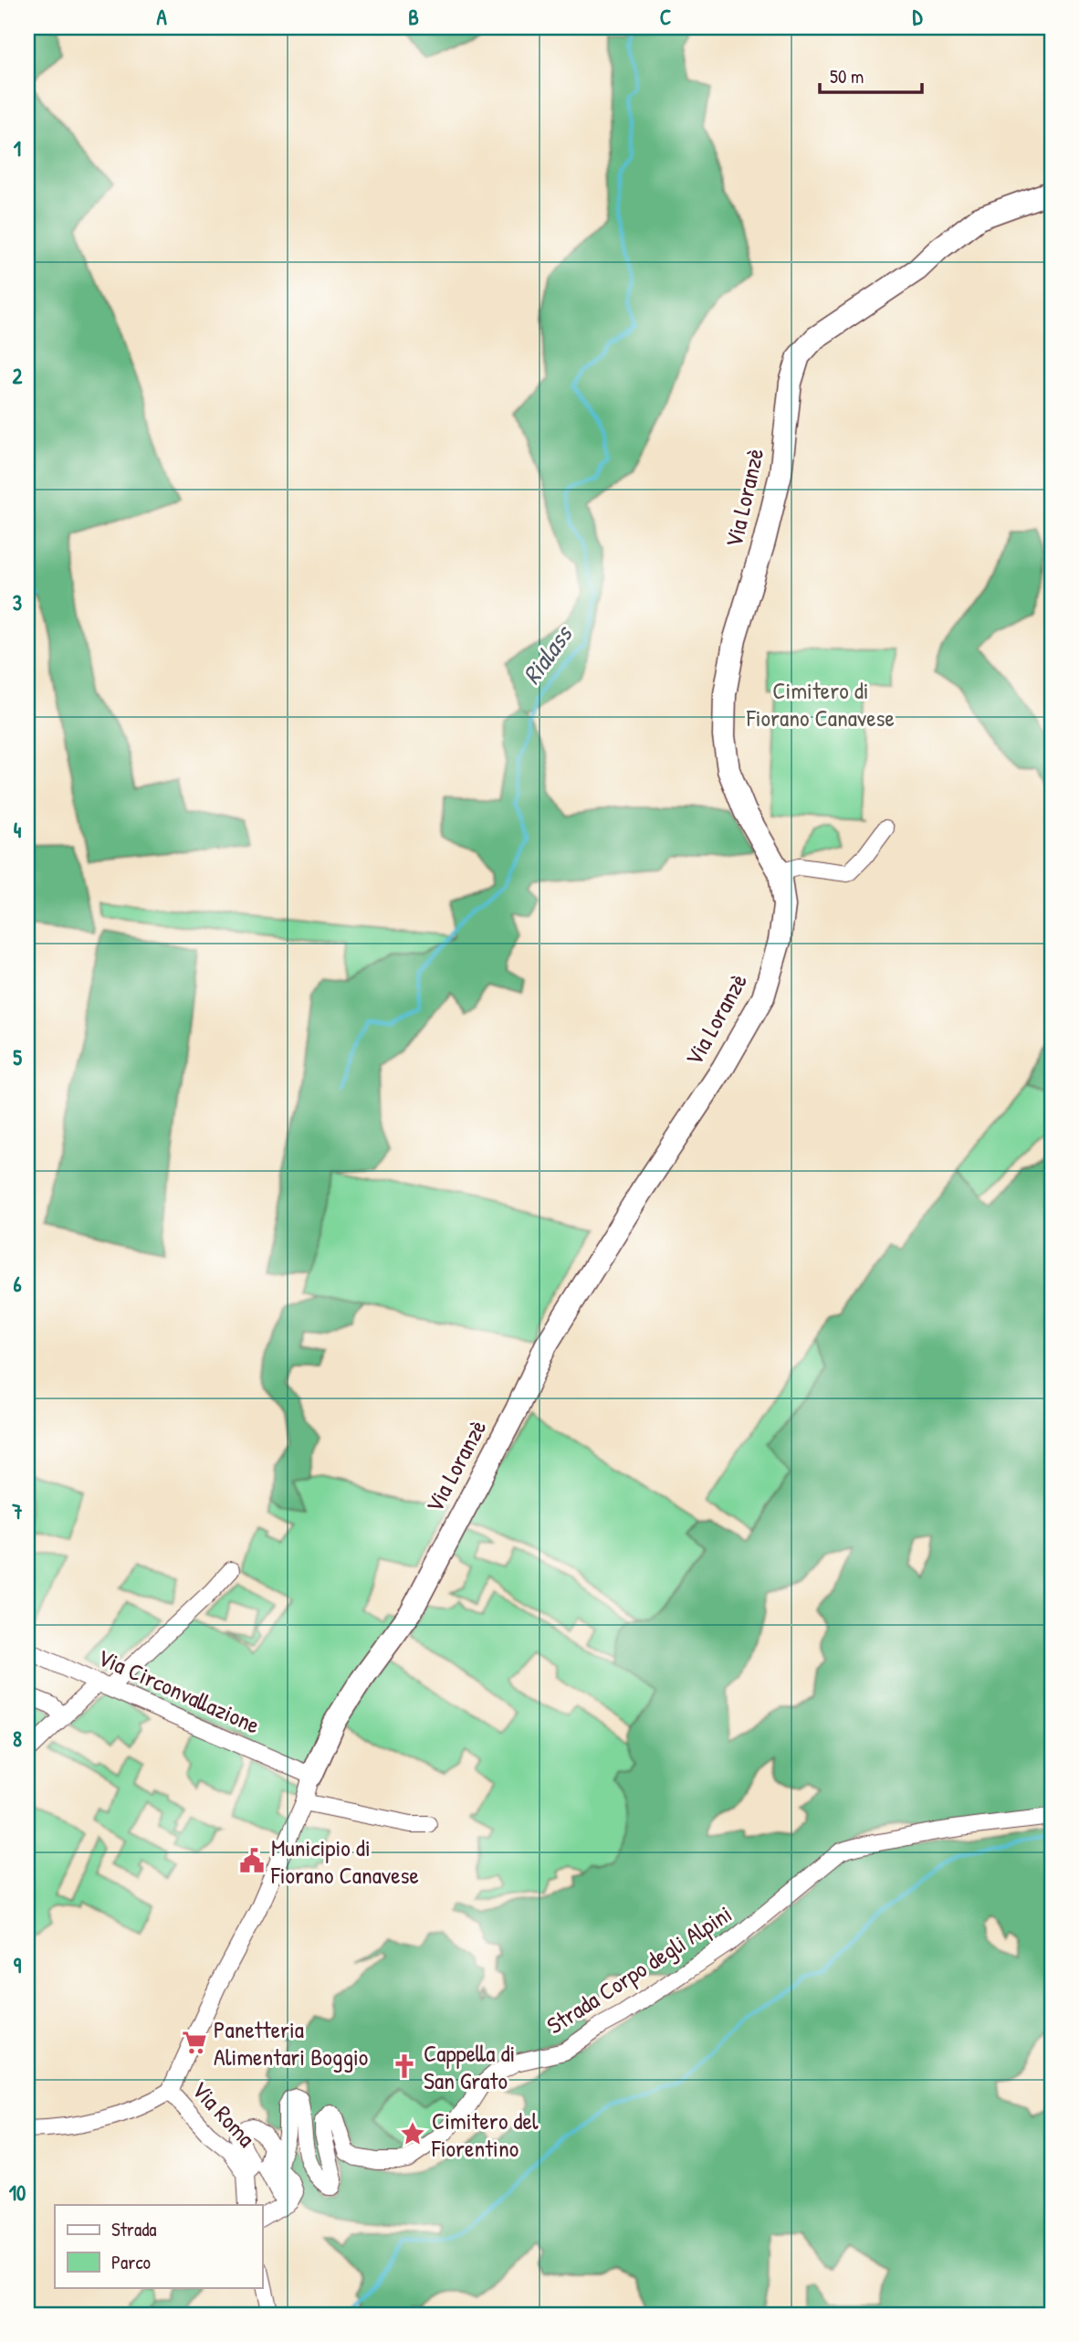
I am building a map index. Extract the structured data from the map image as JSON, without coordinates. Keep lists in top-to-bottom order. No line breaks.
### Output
{"streets":{"street":["Via Loranzè","Via Circonvallazione","Strada Corpo degli Alpini","Via Roma"]},"crossings":[["Via Loranzè","Via Circonvallazione"]],"water":["Rialass"],"parks":["Cimitero di Fiorano Canavese"],"places":{"public building":["Municipio di Fiorano Canavese"],"supermarket":["Panetteria Alimentari Boggio"],"church":["Cappella di San Grato"],"place":["Cimitero del Fiorentino"]},"legend":["Strada","Parco"],"scale_bar":"50 m","grid":{"columns":["A","B","C","D"],"rows":["1","2","3","4","5","6","7","8","9","10"]}}
